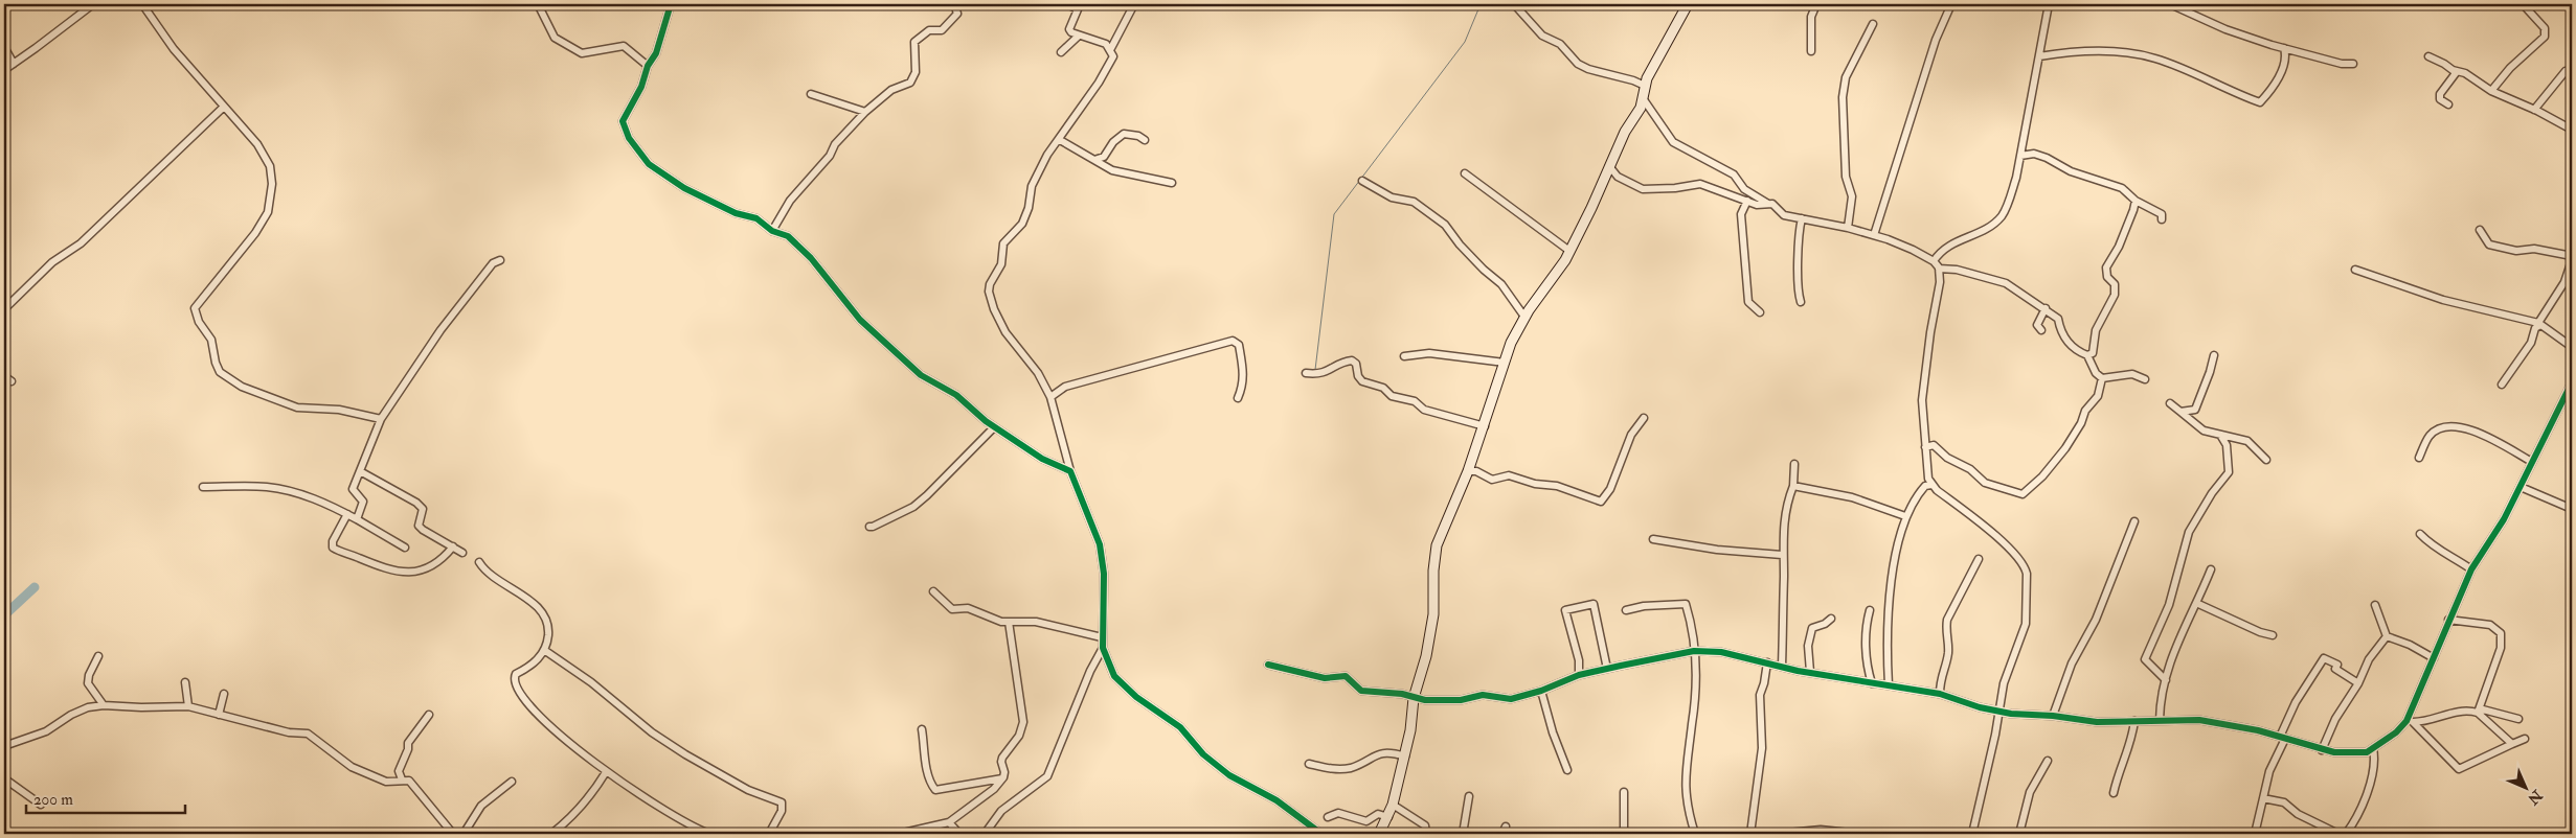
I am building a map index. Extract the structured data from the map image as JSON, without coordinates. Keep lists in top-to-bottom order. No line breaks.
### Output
{"scale_bar":"200 m","north":"bottom right"}
